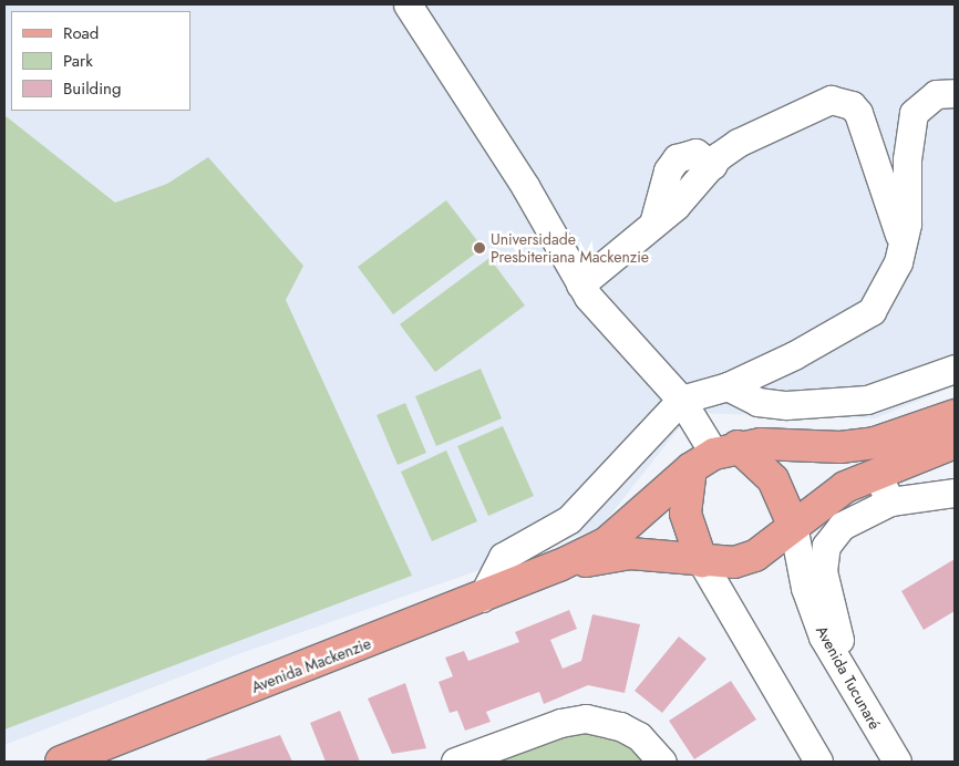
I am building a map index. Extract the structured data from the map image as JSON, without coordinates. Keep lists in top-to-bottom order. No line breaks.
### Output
{"streets":{"main road":["Avenida Mackenzie"],"street":["Avenida Tucunaré"]},"crossings":[["Avenida Mackenzie","Avenida Tucunaré"]],"places":["Universidade Presbiteriana Mackenzie"],"legend":["Road","Park","Building"]}
